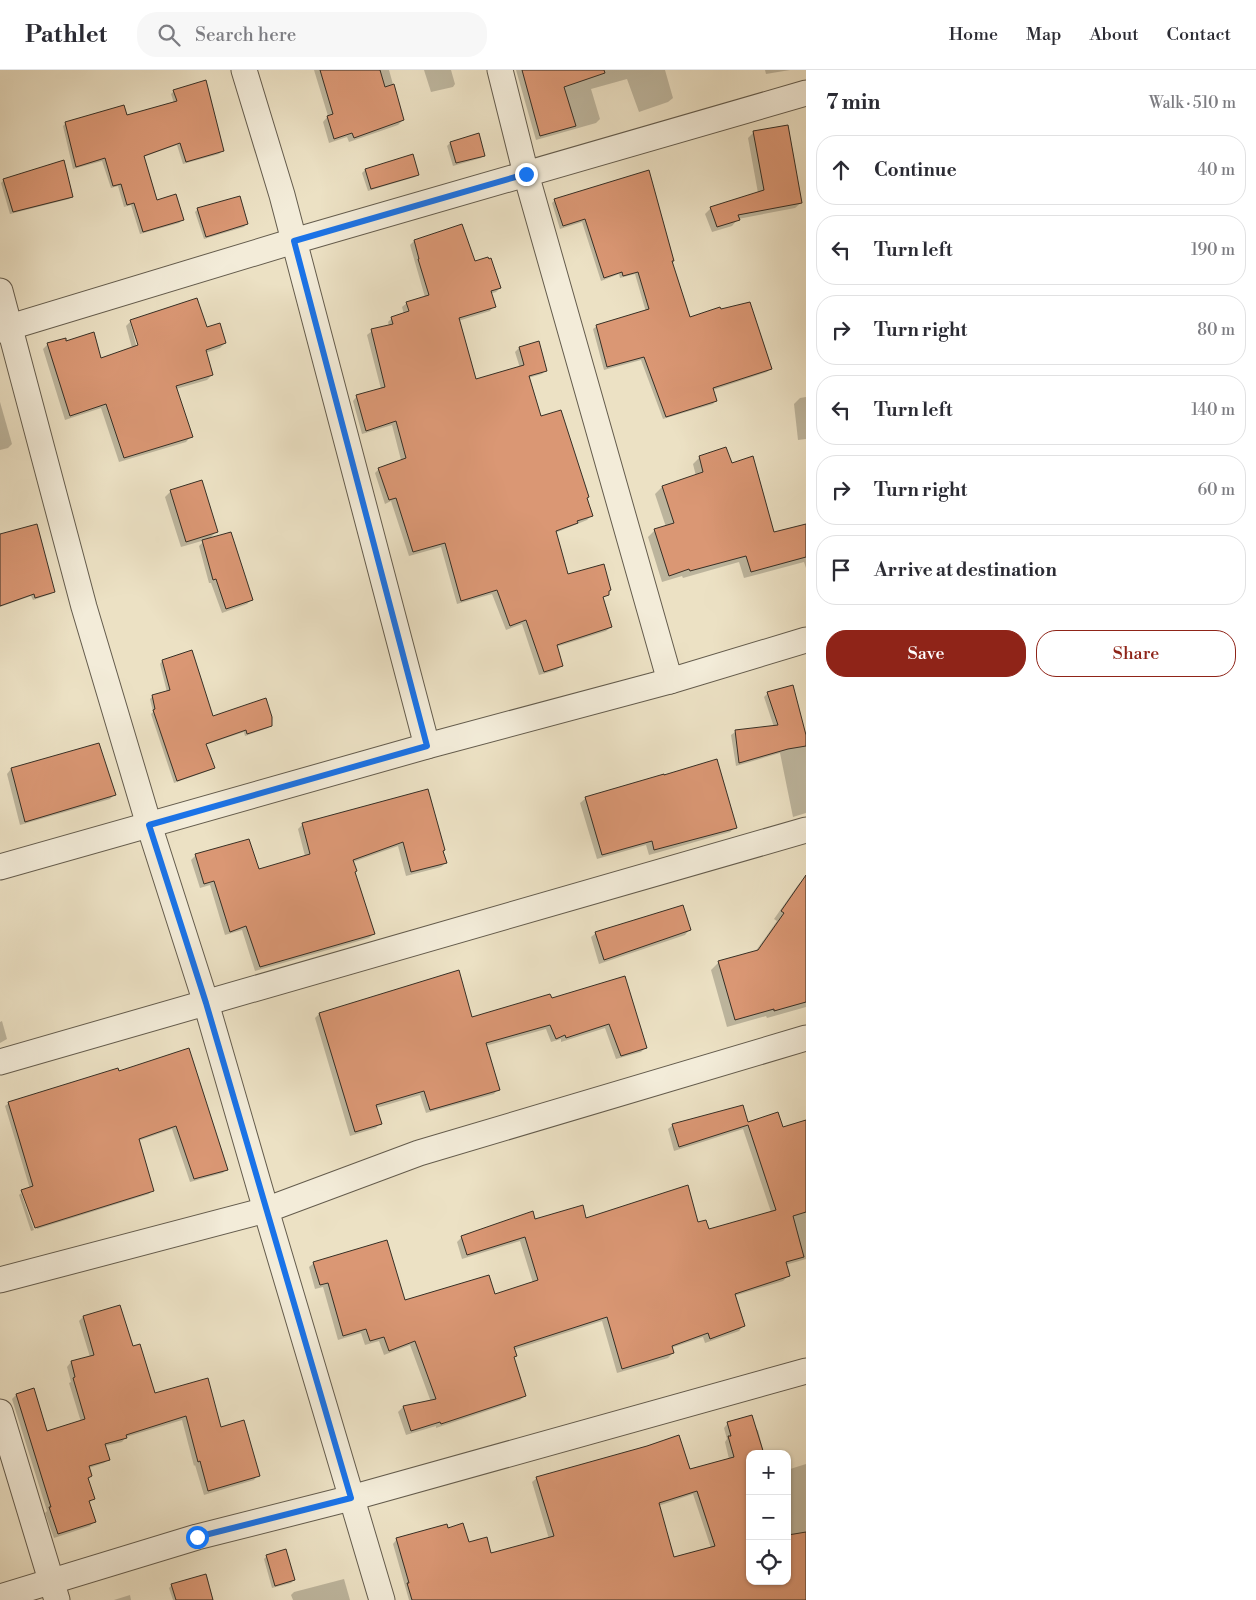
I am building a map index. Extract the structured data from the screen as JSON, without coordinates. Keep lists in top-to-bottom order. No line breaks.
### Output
{"page":{"header":"Pathlet","search":"Search here","nav":["Home","Map","About","Contact"],"heading":["7 min","Walk · 510 m"],"list":[["Continue","40 m"],["Turn left","190 m"],["Turn right","80 m"],["Turn left","140 m"],["Turn right","60 m"],"Arrive at destination"],"buttons":["Save","Share"],"map_buttons":["+","−"]}}
